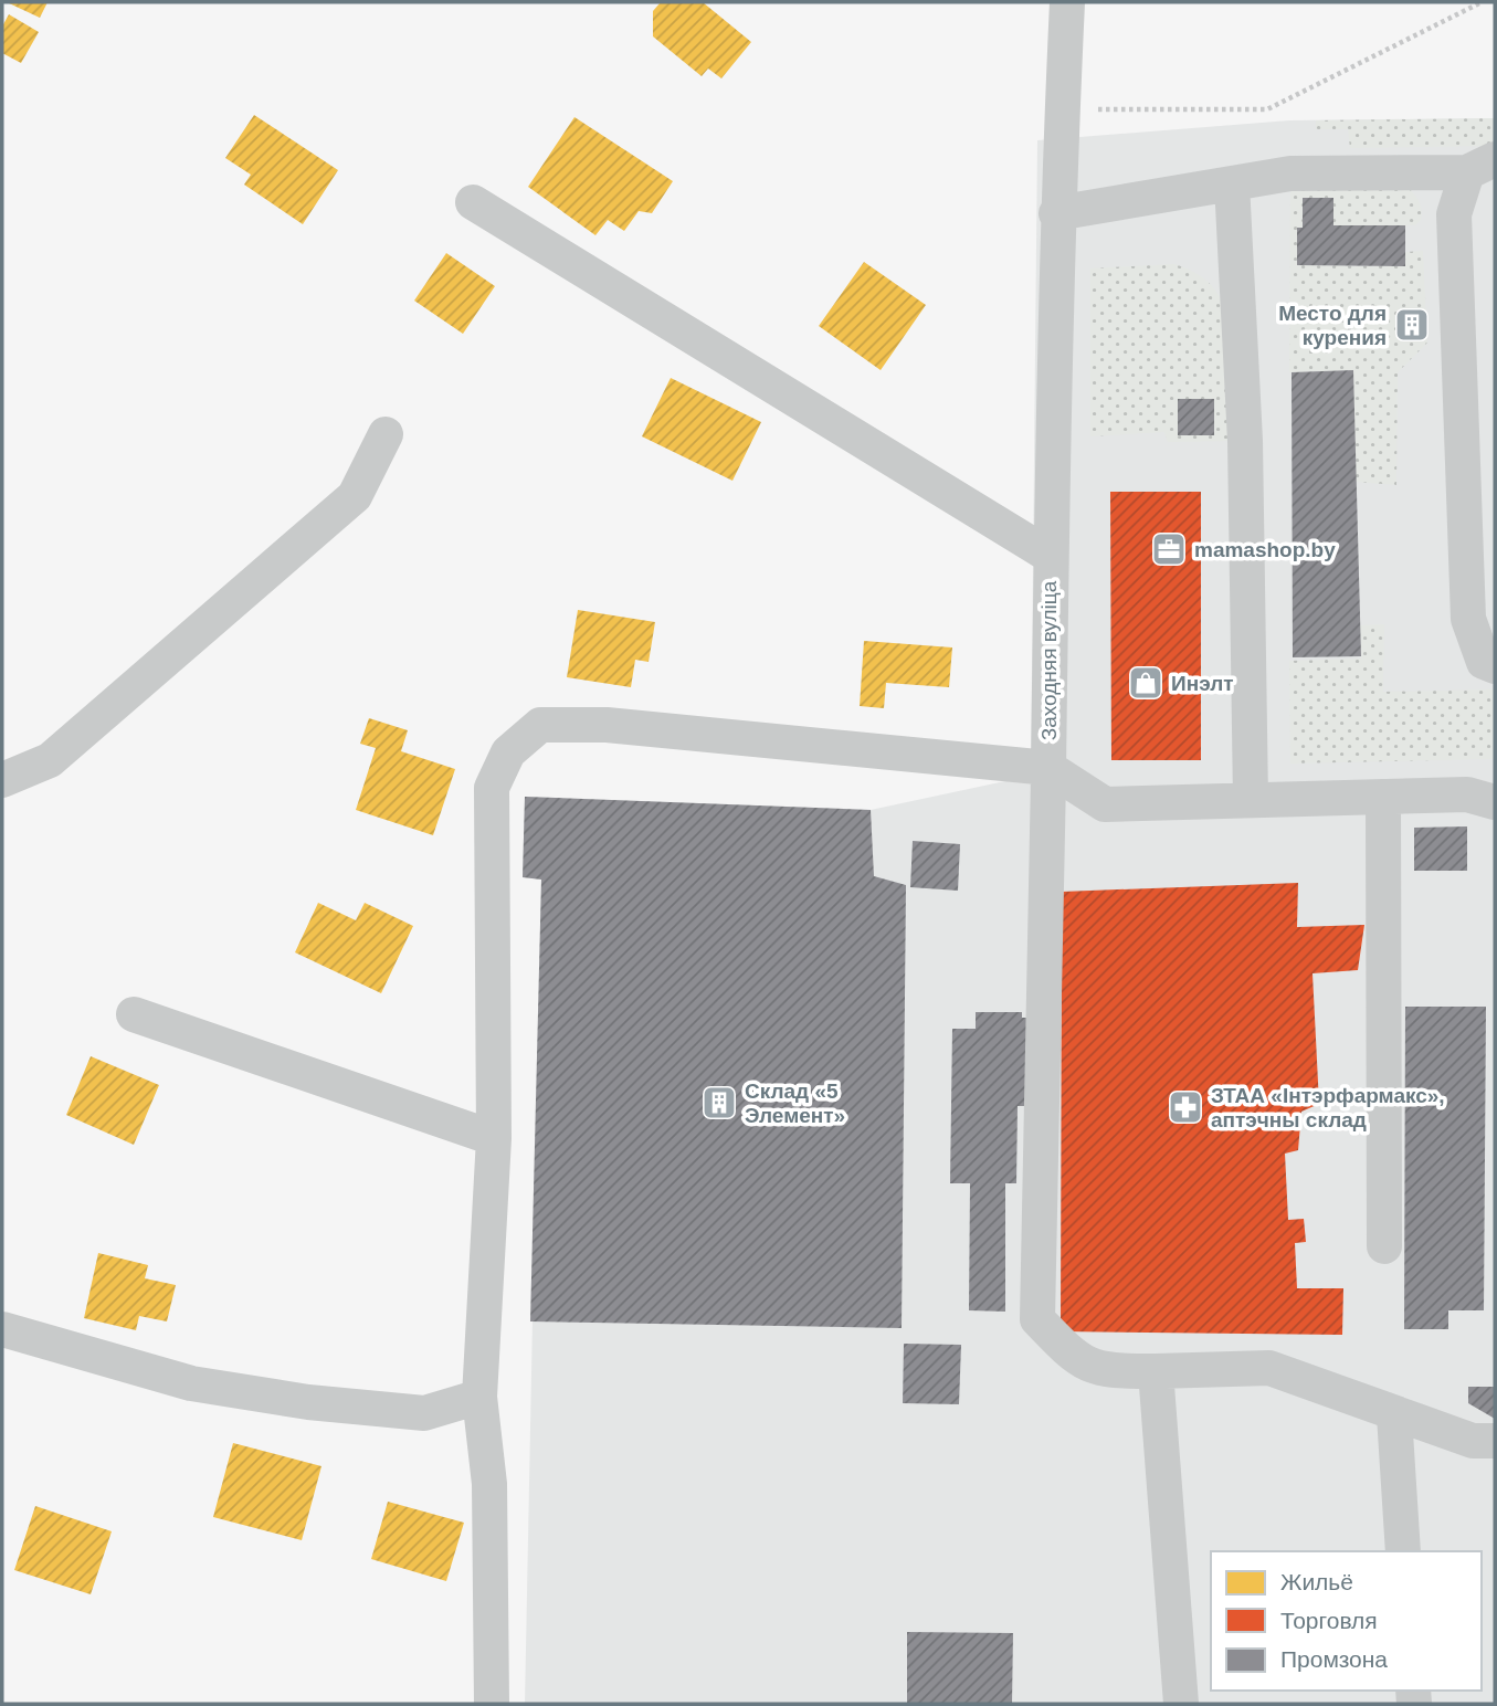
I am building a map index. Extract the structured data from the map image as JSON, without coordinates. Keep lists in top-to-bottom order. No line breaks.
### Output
{"streets":{"street":["Заходняя вуліца"]},"places":{"building":["Место для курения","Склад «5 Элемент»"],"office":["mamashop.by"],"shop":["Инэлт"],"pharmacy":["ЗТАА «Інтэрфармакс», аптэчны склад"]},"legend":["Жильё","Торговля","Промзона"]}
